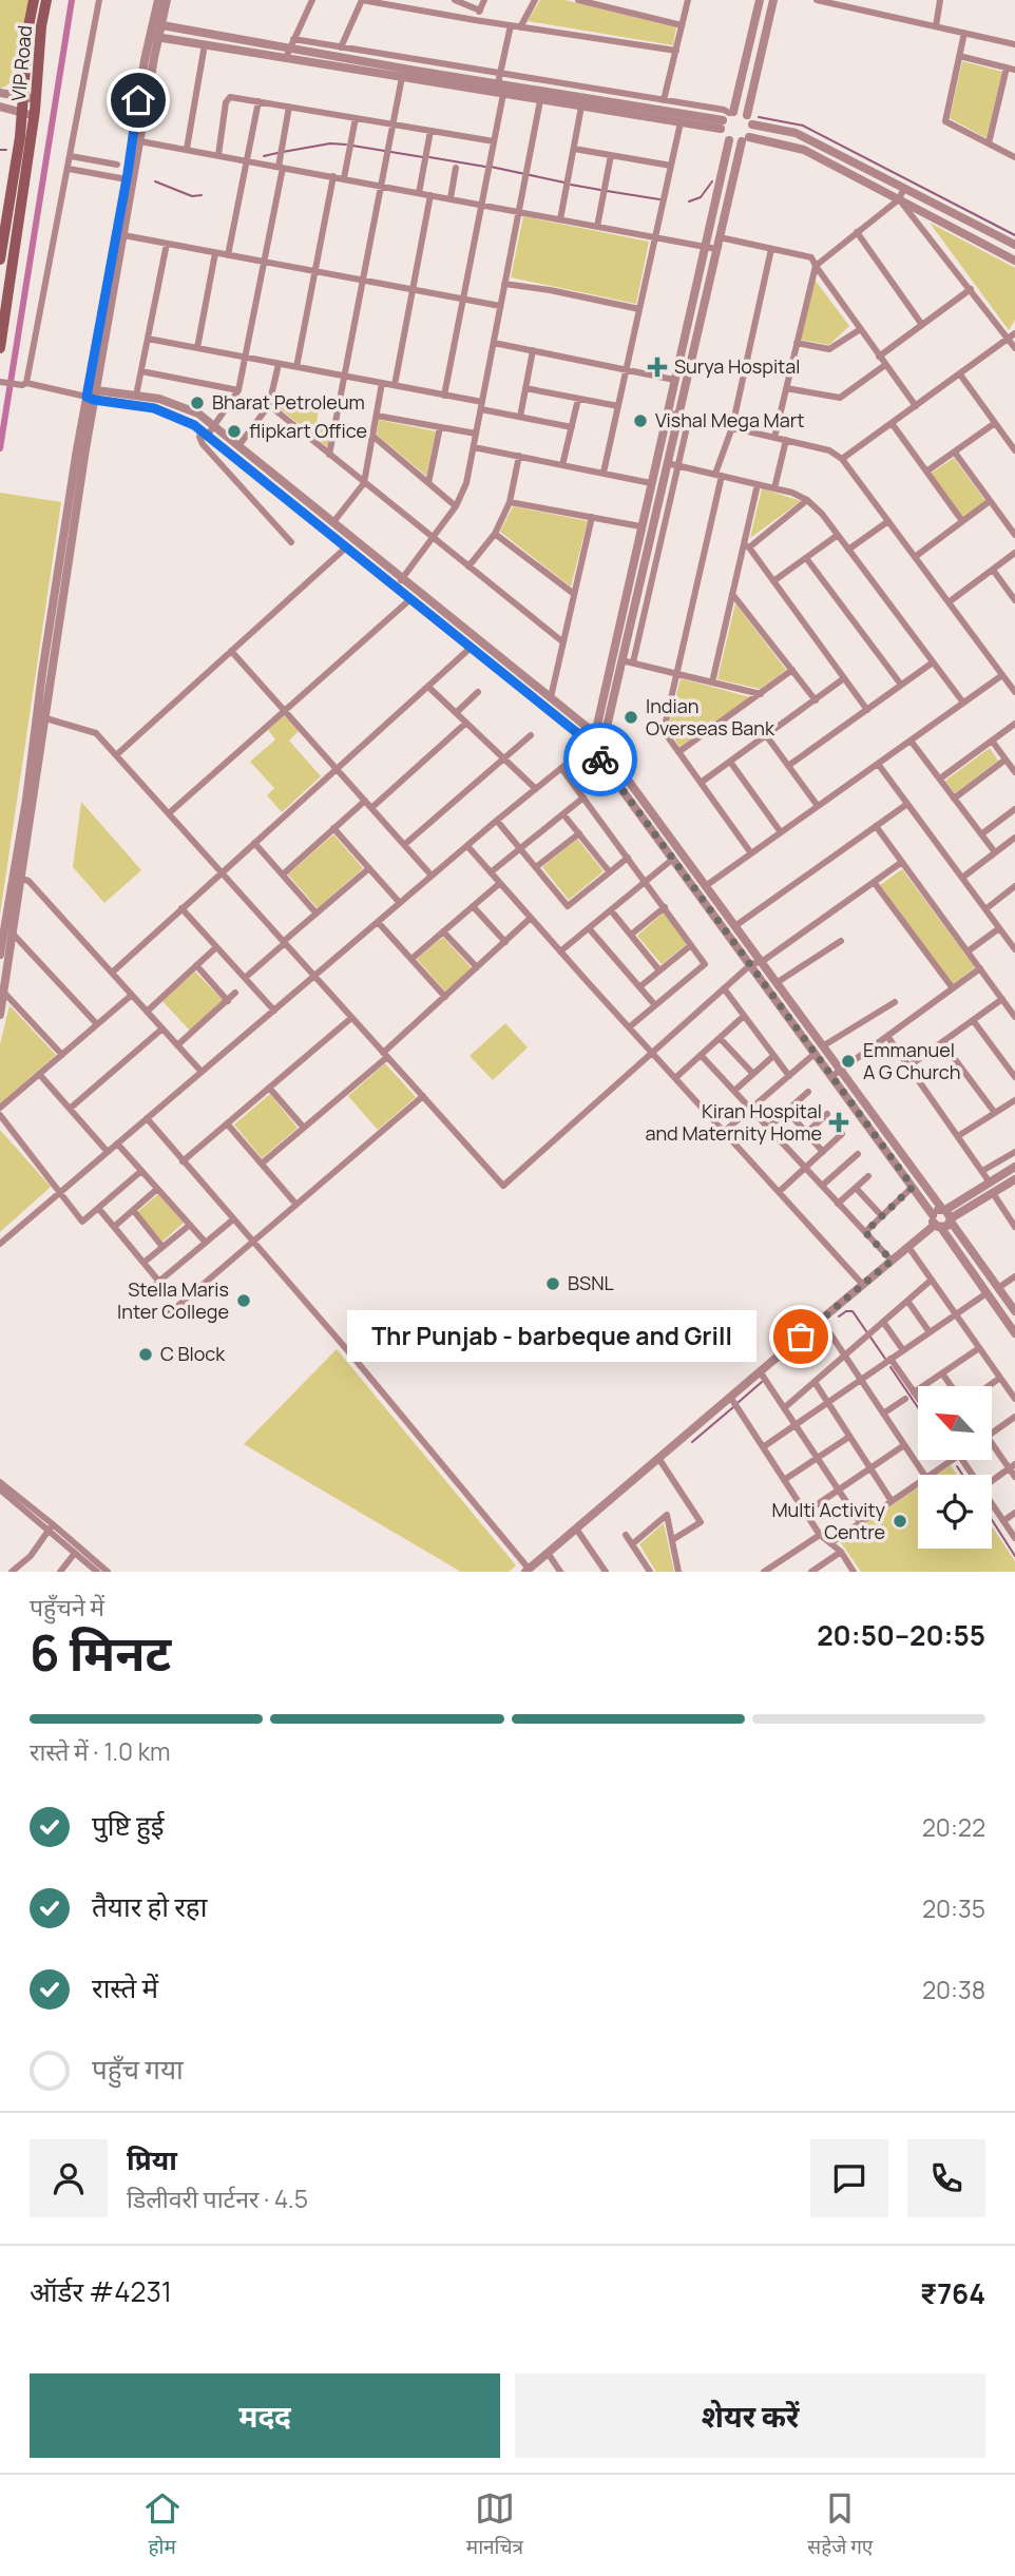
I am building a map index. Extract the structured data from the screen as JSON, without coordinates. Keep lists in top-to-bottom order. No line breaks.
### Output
{"streets":{"main road":["VIP Road"]},"places":{"health":["Surya Hospital","Kiran Hospital and Maternity Home"],"other":["Bharat Petroleum","Vishal Mega Mart","flipkart Office","Indian Overseas Bank","Emmanuel A G Church","BSNL","Stella Maris Inter College","Thr Punjab - barbeque and Grill","C Block","Multi Activity Centre"]},"north":"top left","page":{"bubble":"Thr Punjab - barbeque and Grill","heading":["6 मिनट","पहुँचने में","20:50–20:55"],"panel":["प्रिया","डिलीवरी पार्टनर · 4.5","ऑर्डर #4231","₹764"],"bar":"रास्ते में · 1.0 km","list":[["पुष्टि हुई","20:22"],["तैयार हो रहा","20:35"],["रास्ते में","20:38"],"पहुँच गया"],"buttons":["मदद","शेयर करें"],"tabs":["होम","मानचित्र","सहेजे गए"]}}
